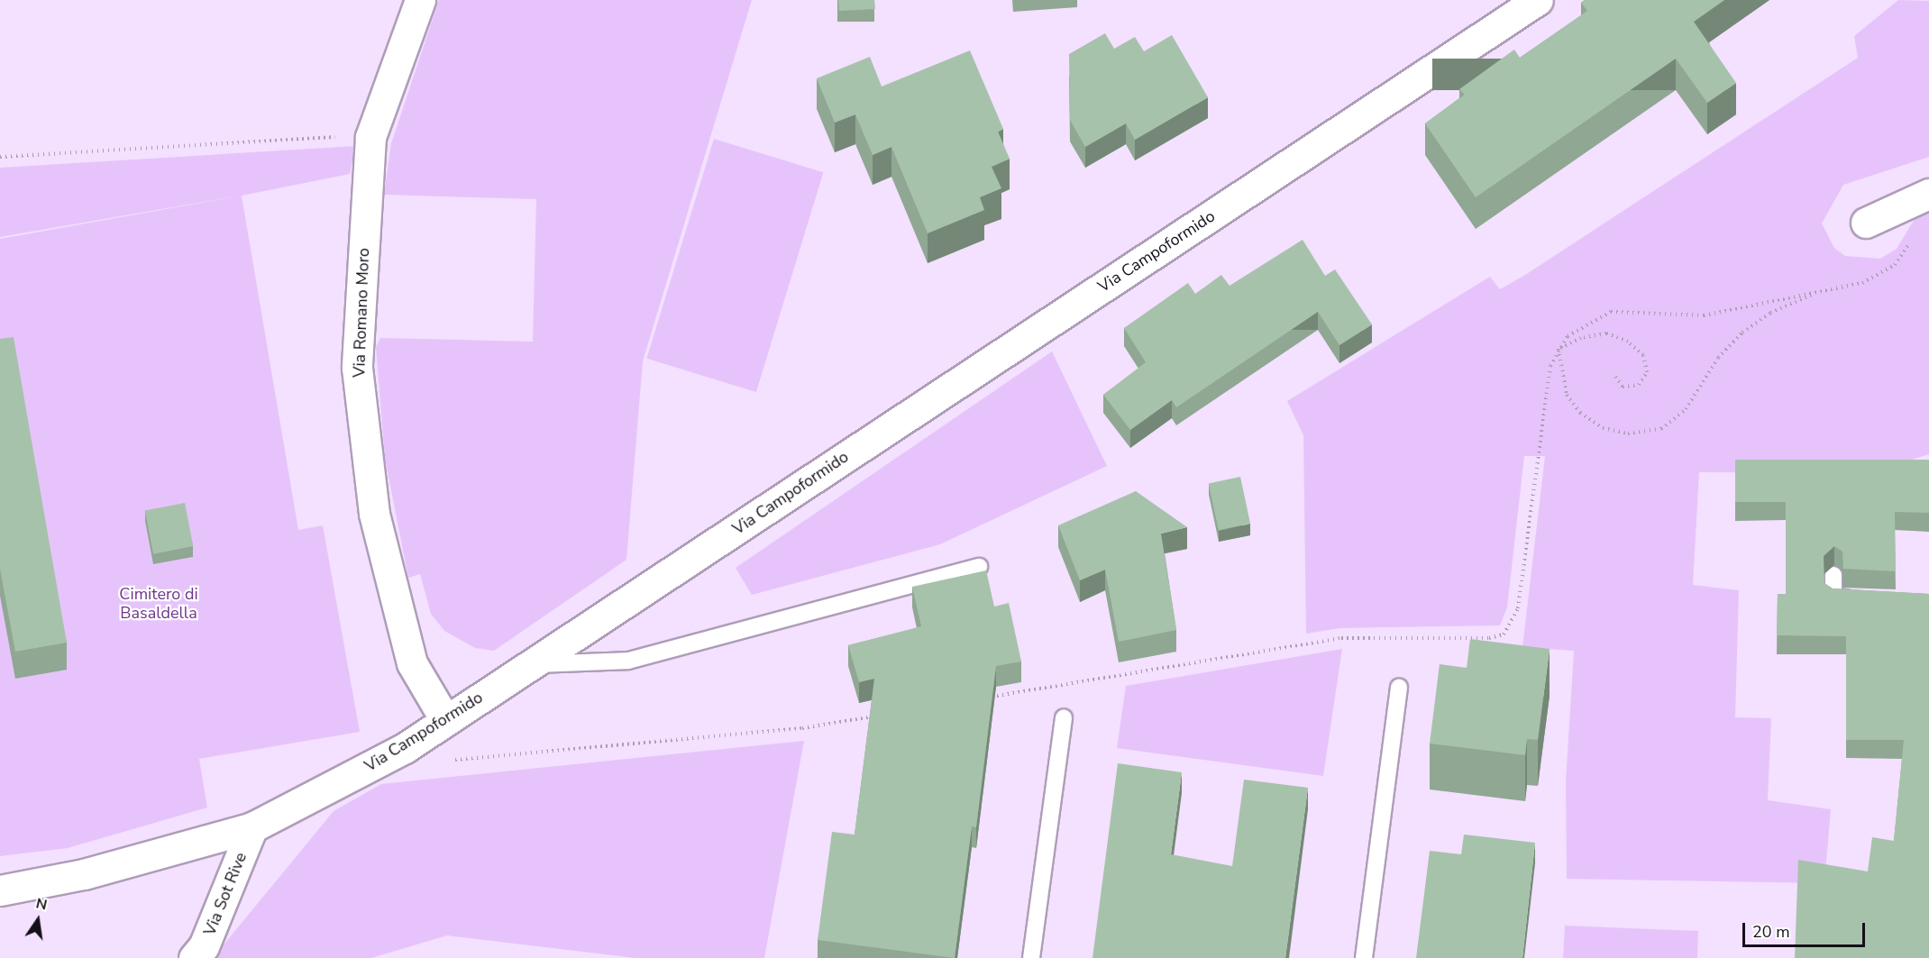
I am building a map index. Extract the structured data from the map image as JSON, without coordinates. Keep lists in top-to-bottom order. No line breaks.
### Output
{"streets":{"main road":["Via Campoformido","Via Romano Moro","Via Sot Rive"]},"crossings":[["Via Campoformido","Via Romano Moro"],["Via Campoformido","Via Sot Rive"]],"parks":["Cimitero di Basaldella"],"scale_bar":"20 m","north":"top"}
